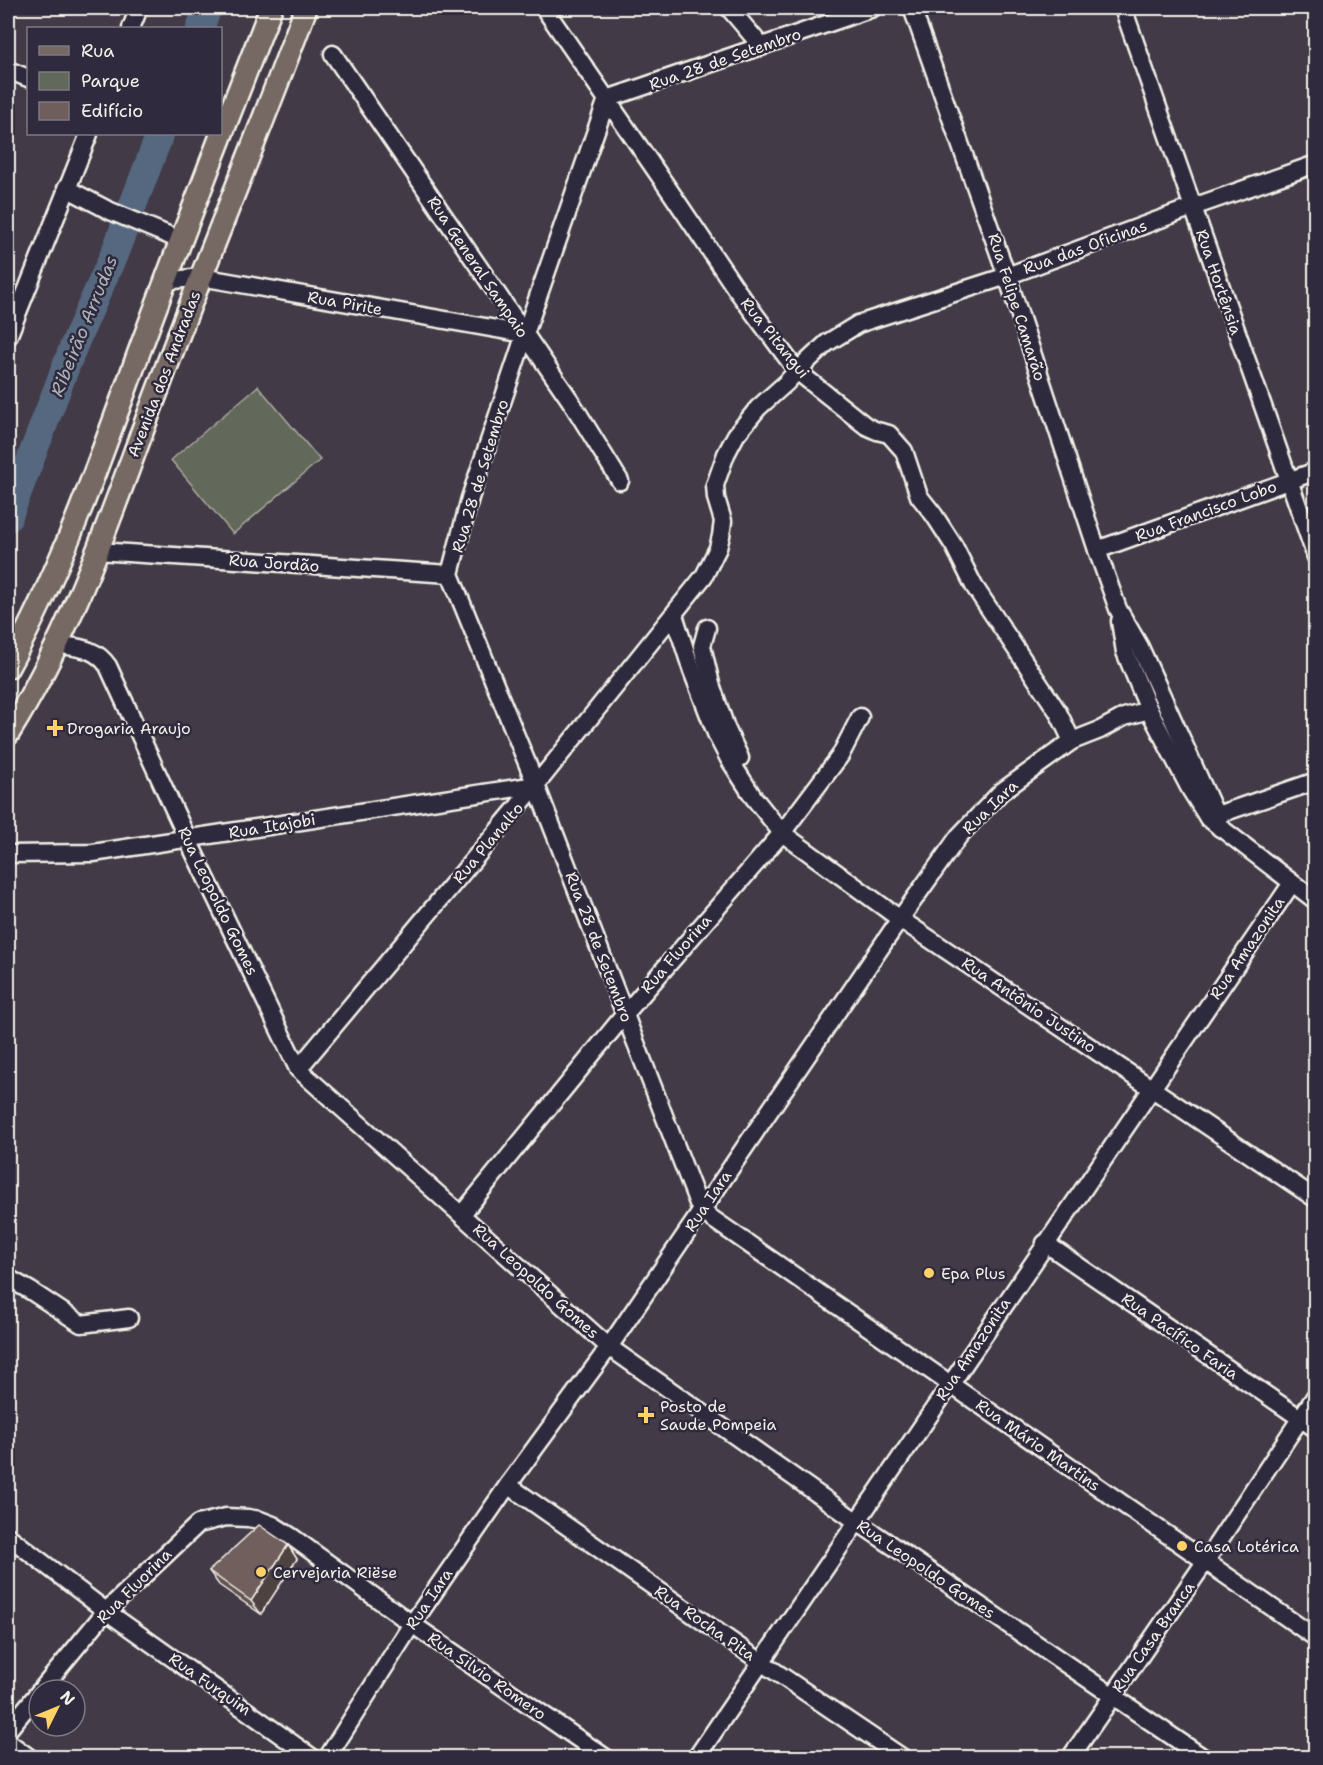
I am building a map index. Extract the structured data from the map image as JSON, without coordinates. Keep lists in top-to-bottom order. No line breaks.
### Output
{"streets":{"main road":["Avenida dos Andradas"],"street":["Rua 28 de Setembro","Rua das Oficinas","Rua General Sampaio","Rua Hortênsia","Rua Pirite","Rua Felipe Camarão","Rua Pitangui","Rua Francisco Lobo","Rua Jordão","Rua Iara","Rua Itajobi","Rua Planalto","Rua Leopoldo Gomes","Rua Amazonita","Rua Fluorina","Rua Antônio Justino","Rua Pacífico Faria","Rua Mário Martins","Rua Rocha Pita","Rua Casa Branca","Rua Silvio Romero","Rua Furquim"]},"crossings":[["Rua 28 de Setembro","Rua General Sampaio"],["Rua 28 de Setembro","Rua Pirite"],["Rua 28 de Setembro","Rua Pitangui"],["Rua 28 de Setembro","Rua Jordão"],["Rua 28 de Setembro","Rua Iara"],["Rua 28 de Setembro","Rua Itajobi"],["Rua 28 de Setembro","Rua Planalto"],["Rua 28 de Setembro","Rua Fluorina"],["Rua 28 de Setembro","Rua Mário Martins"],["Rua das Oficinas","Rua Hortênsia"],["Rua das Oficinas","Rua Felipe Camarão"],["Rua das Oficinas","Rua Pitangui"],["Rua General Sampaio","Rua Pirite"],["Rua Hortênsia","Rua Francisco Lobo"],["Rua Pirite","Avenida dos Andradas"],["Rua Felipe Camarão","Rua Francisco Lobo"],["Rua Felipe Camarão","Rua Iara"],["Rua Pitangui","Rua Iara"],["Avenida dos Andradas","Rua Jordão"],["Avenida dos Andradas","Rua Leopoldo Gomes"],["Rua Iara","Rua Leopoldo Gomes"],["Rua Iara","Rua Antônio Justino"],["Rua Iara","Rua Mário Martins"],["Rua Iara","Rua Rocha Pita"],["Rua Iara","Rua Silvio Romero"],["Rua Itajobi","Rua Planalto"],["Rua Itajobi","Rua Leopoldo Gomes"],["Rua Planalto","Rua Leopoldo Gomes"],["Rua Planalto","Rua Antônio Justino"],["Rua Leopoldo Gomes","Rua Amazonita"],["Rua Leopoldo Gomes","Rua Fluorina"],["Rua Leopoldo Gomes","Rua Casa Branca"],["Rua Amazonita","Rua Antônio Justino"],["Rua Amazonita","Rua Pacífico Faria"],["Rua Amazonita","Rua Mário Martins"],["Rua Amazonita","Rua Rocha Pita"],["Rua Fluorina","Rua Antônio Justino"],["Rua Fluorina","Rua Silvio Romero"],["Rua Fluorina","Rua Furquim"],["Rua Pacífico Faria","Rua Casa Branca"],["Rua Mário Martins","Rua Casa Branca"]],"water":["Ribeirão Arrudas"],"places":{"health":["Drogaria Araujo","Posto de Saude Pompeia"],"other":["Epa Plus","Casa Lotérica","Cervejaria Riëse"]},"legend":["Rua","Parque","Edifício"],"north":"top right"}
